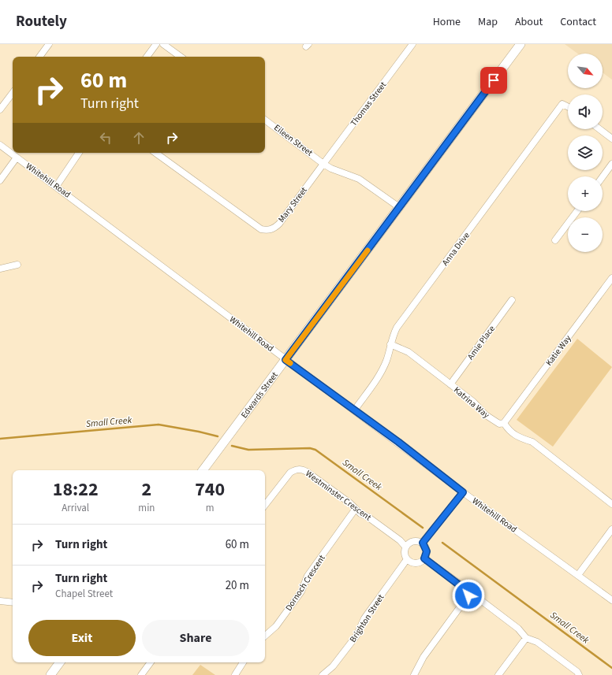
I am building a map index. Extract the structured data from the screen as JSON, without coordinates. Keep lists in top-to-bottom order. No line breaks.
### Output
{"streets":{"main road":["Edwards Street"],"street":["Thomas Street","Eileen Street","Whitehill Road","Mary Street","Anna Drive","Amie Place","Katie Way","Katrina Way","Westminster Crescent","Dornoch Crescent","Brighton Street"]},"crossings":[["Thomas Street","Eileen Street"],["Thomas Street","Mary Street"],["Eileen Street","Mary Street"],["Whitehill Road","Anna Drive"],["Whitehill Road","Edwards Street"],["Anna Drive","Katrina Way"],["Amie Place","Katrina Way"],["Katie Way","Katrina Way"],["Westminster Crescent","Dornoch Crescent"],["Westminster Crescent","Brighton Street"]],"water":["Small Creek"],"north":"bottom right","page":{"header":"Routely","nav":["Home","Map","About","Contact"],"map_buttons":["+","−"],"turn":["60 m","Turn right"],"eta":["18:22","Arrival","2","min","740","m"],"list":[{"name":"Turn right","value":"60 m"},{"name":"Turn right","note":"Chapel Street","value":"20 m"}],"buttons":["Exit","Share"]}}
